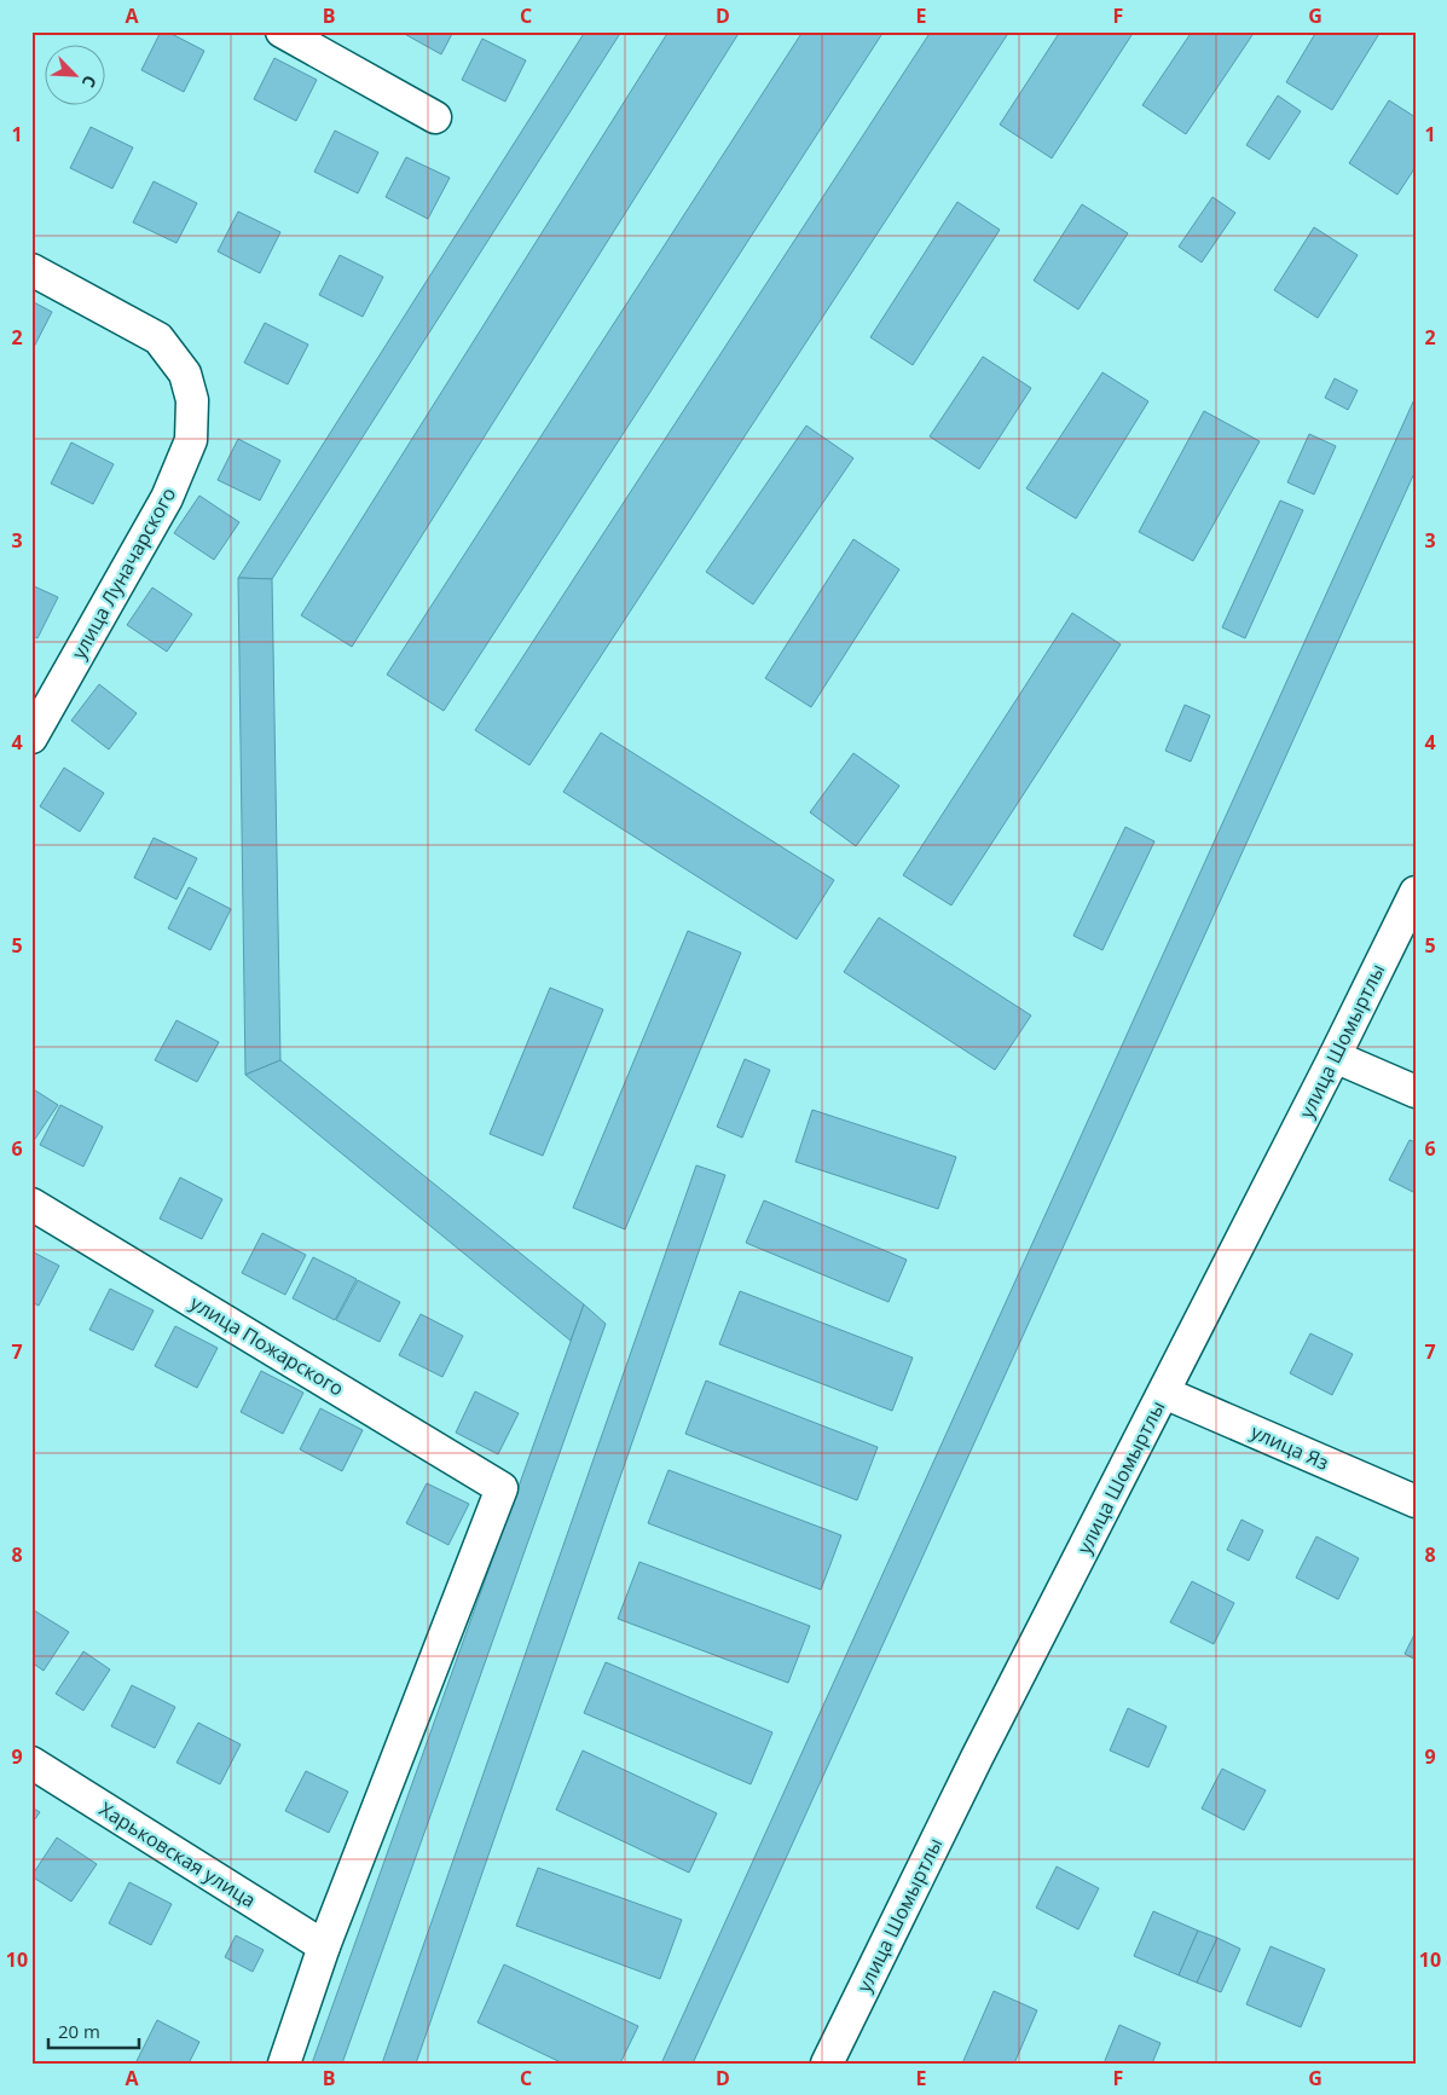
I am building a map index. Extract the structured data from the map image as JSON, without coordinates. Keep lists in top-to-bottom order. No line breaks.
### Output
{"streets":{"street":["улица Луначарского","улица Шомыртлы","улица Пожарского","улица Яз","Харьковская улица"]},"crossings":[["улица Шомыртлы","улица Яз"],["улица Пожарского","Харьковская улица"]],"scale_bar":"20 m","north":"bottom right","grid":{"columns":["A","B","C","D","E","F","G"],"rows":["1","2","3","4","5","6","7","8","9","10"]}}
